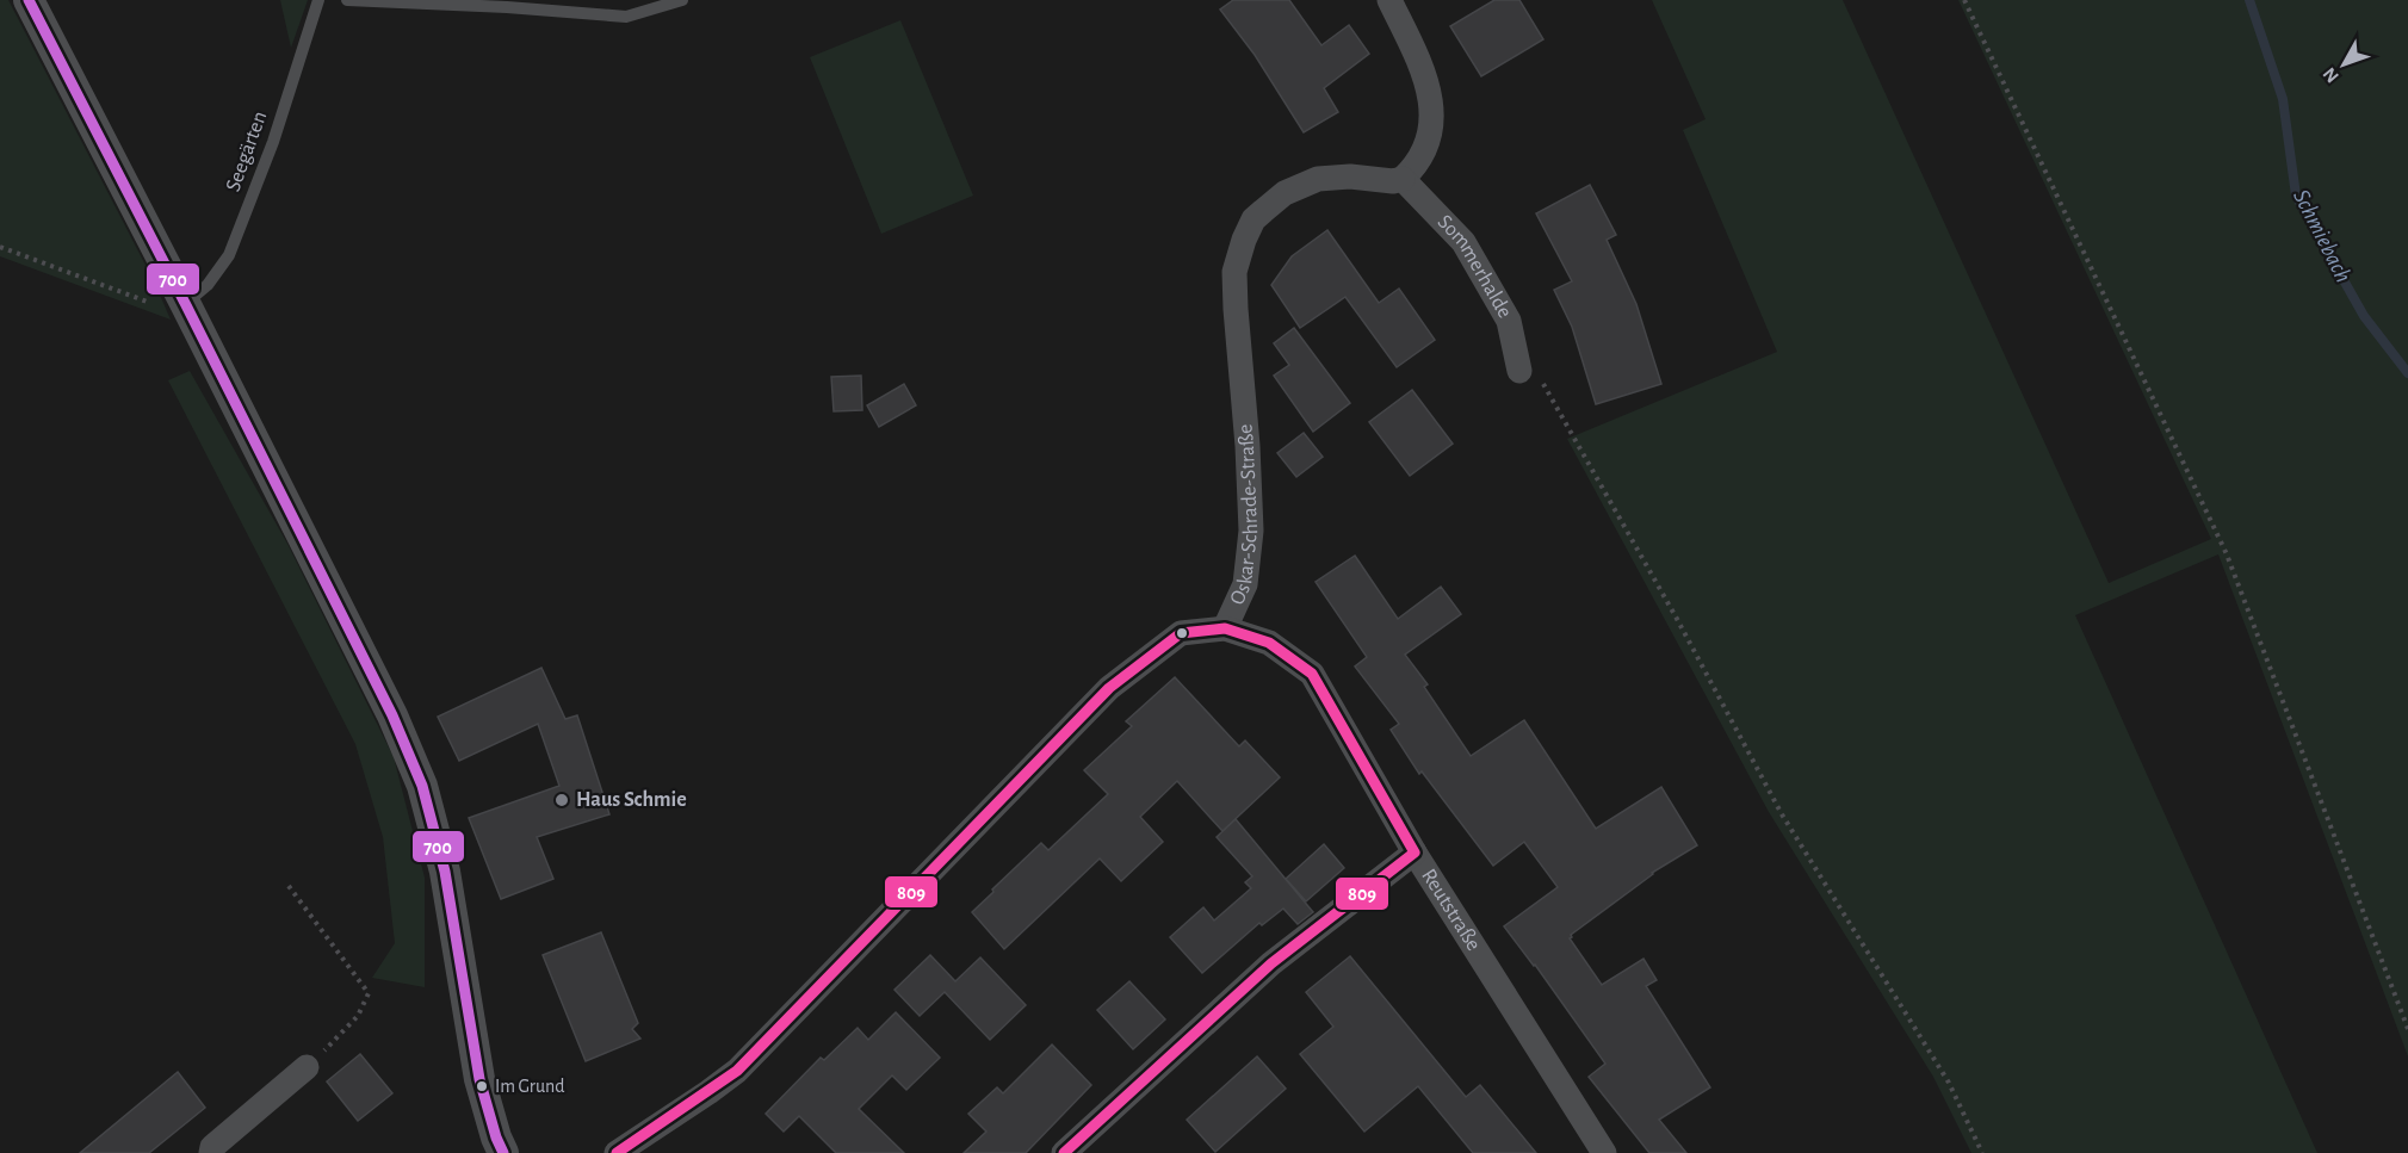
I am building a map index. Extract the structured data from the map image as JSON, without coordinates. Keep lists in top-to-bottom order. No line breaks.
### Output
{"streets":{"street":["Sommerhalde","Oskar-Schrade-Straße","Reutstraße"],"lane":["Seegärten"]},"crossings":[["Sommerhalde","Oskar-Schrade-Straße"],["Oskar-Schrade-Straße","Reutstraße"]],"water":["Schmiebach"],"places":["Haus Schmie","Im Grund"],"lines":["transit line 700","transit line 809"],"north":"bottom left"}
